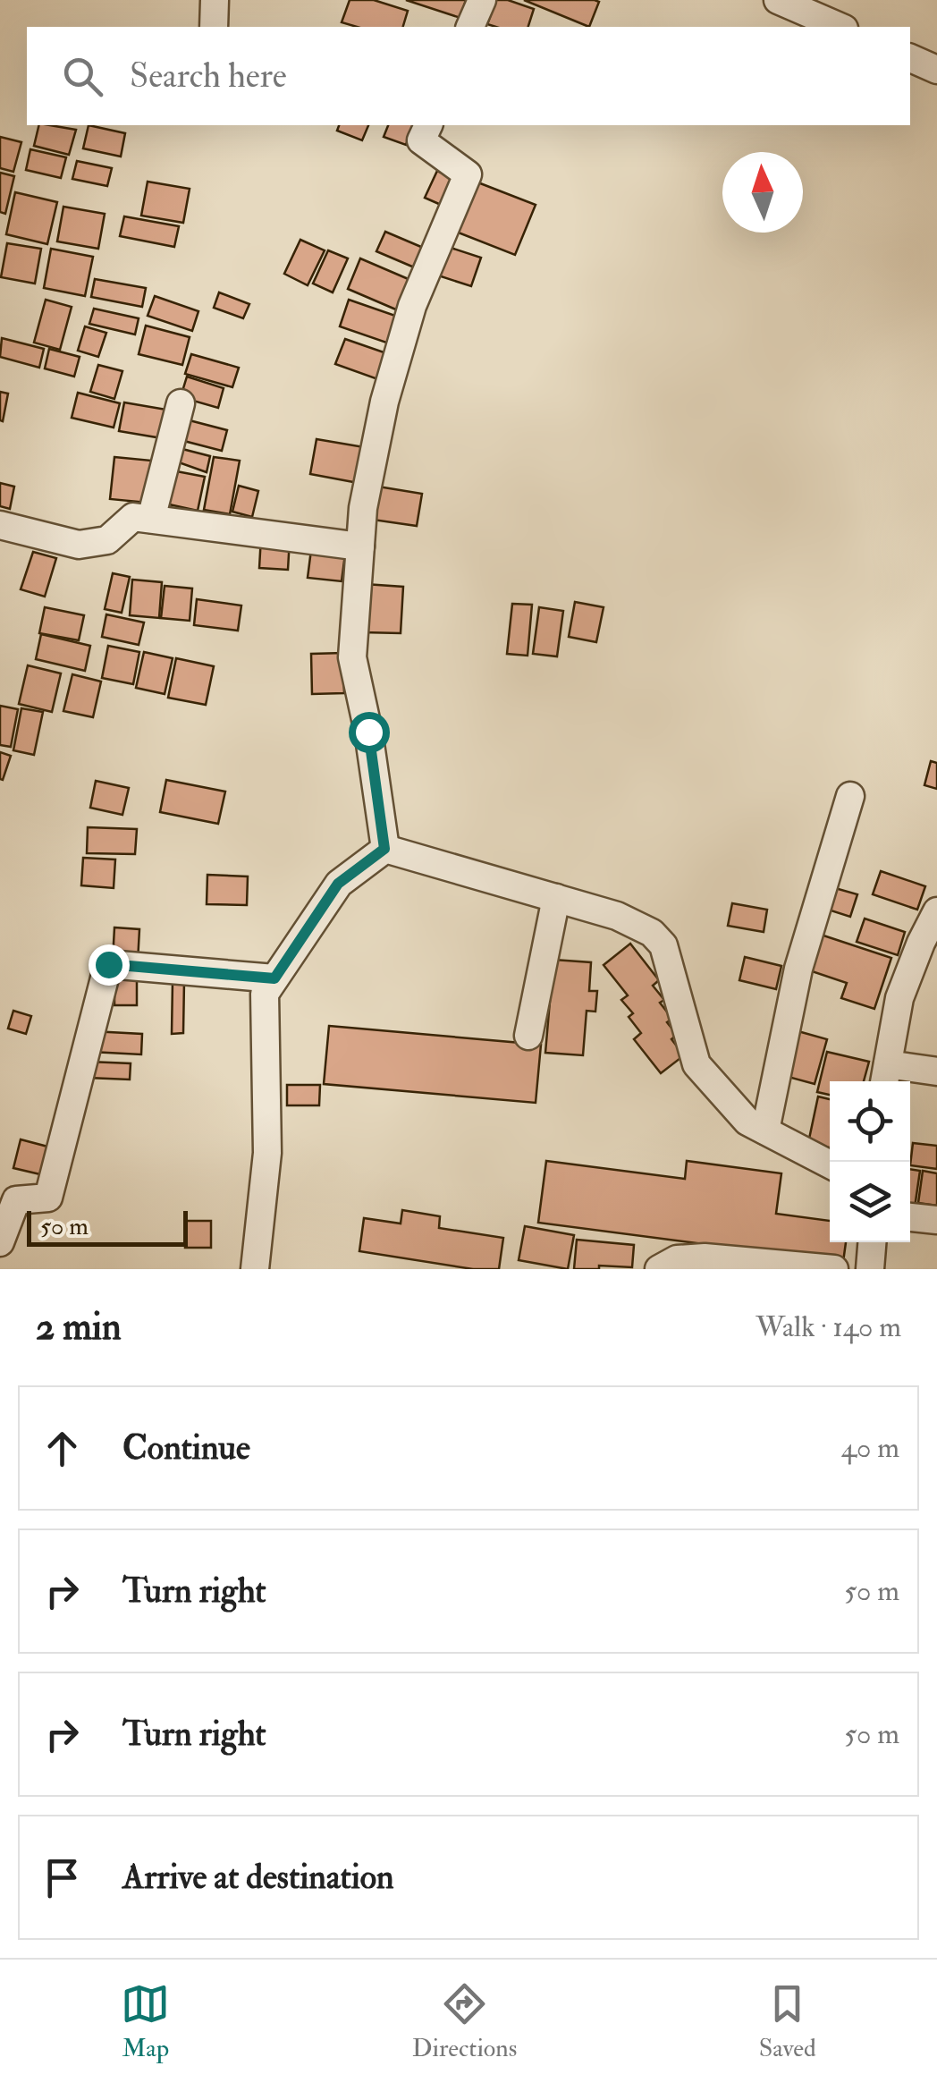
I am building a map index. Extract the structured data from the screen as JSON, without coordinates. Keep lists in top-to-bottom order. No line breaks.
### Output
{"scale_bar":"50 m","north":"top","page":{"search":"Search here","scale":"50 m","heading":["2 min","Walk · 140 m"],"list":[["Continue","40 m"],["Turn right","50 m"],["Turn right","50 m"],"Arrive at destination"],"nav":["Map","Directions","Saved"]}}
